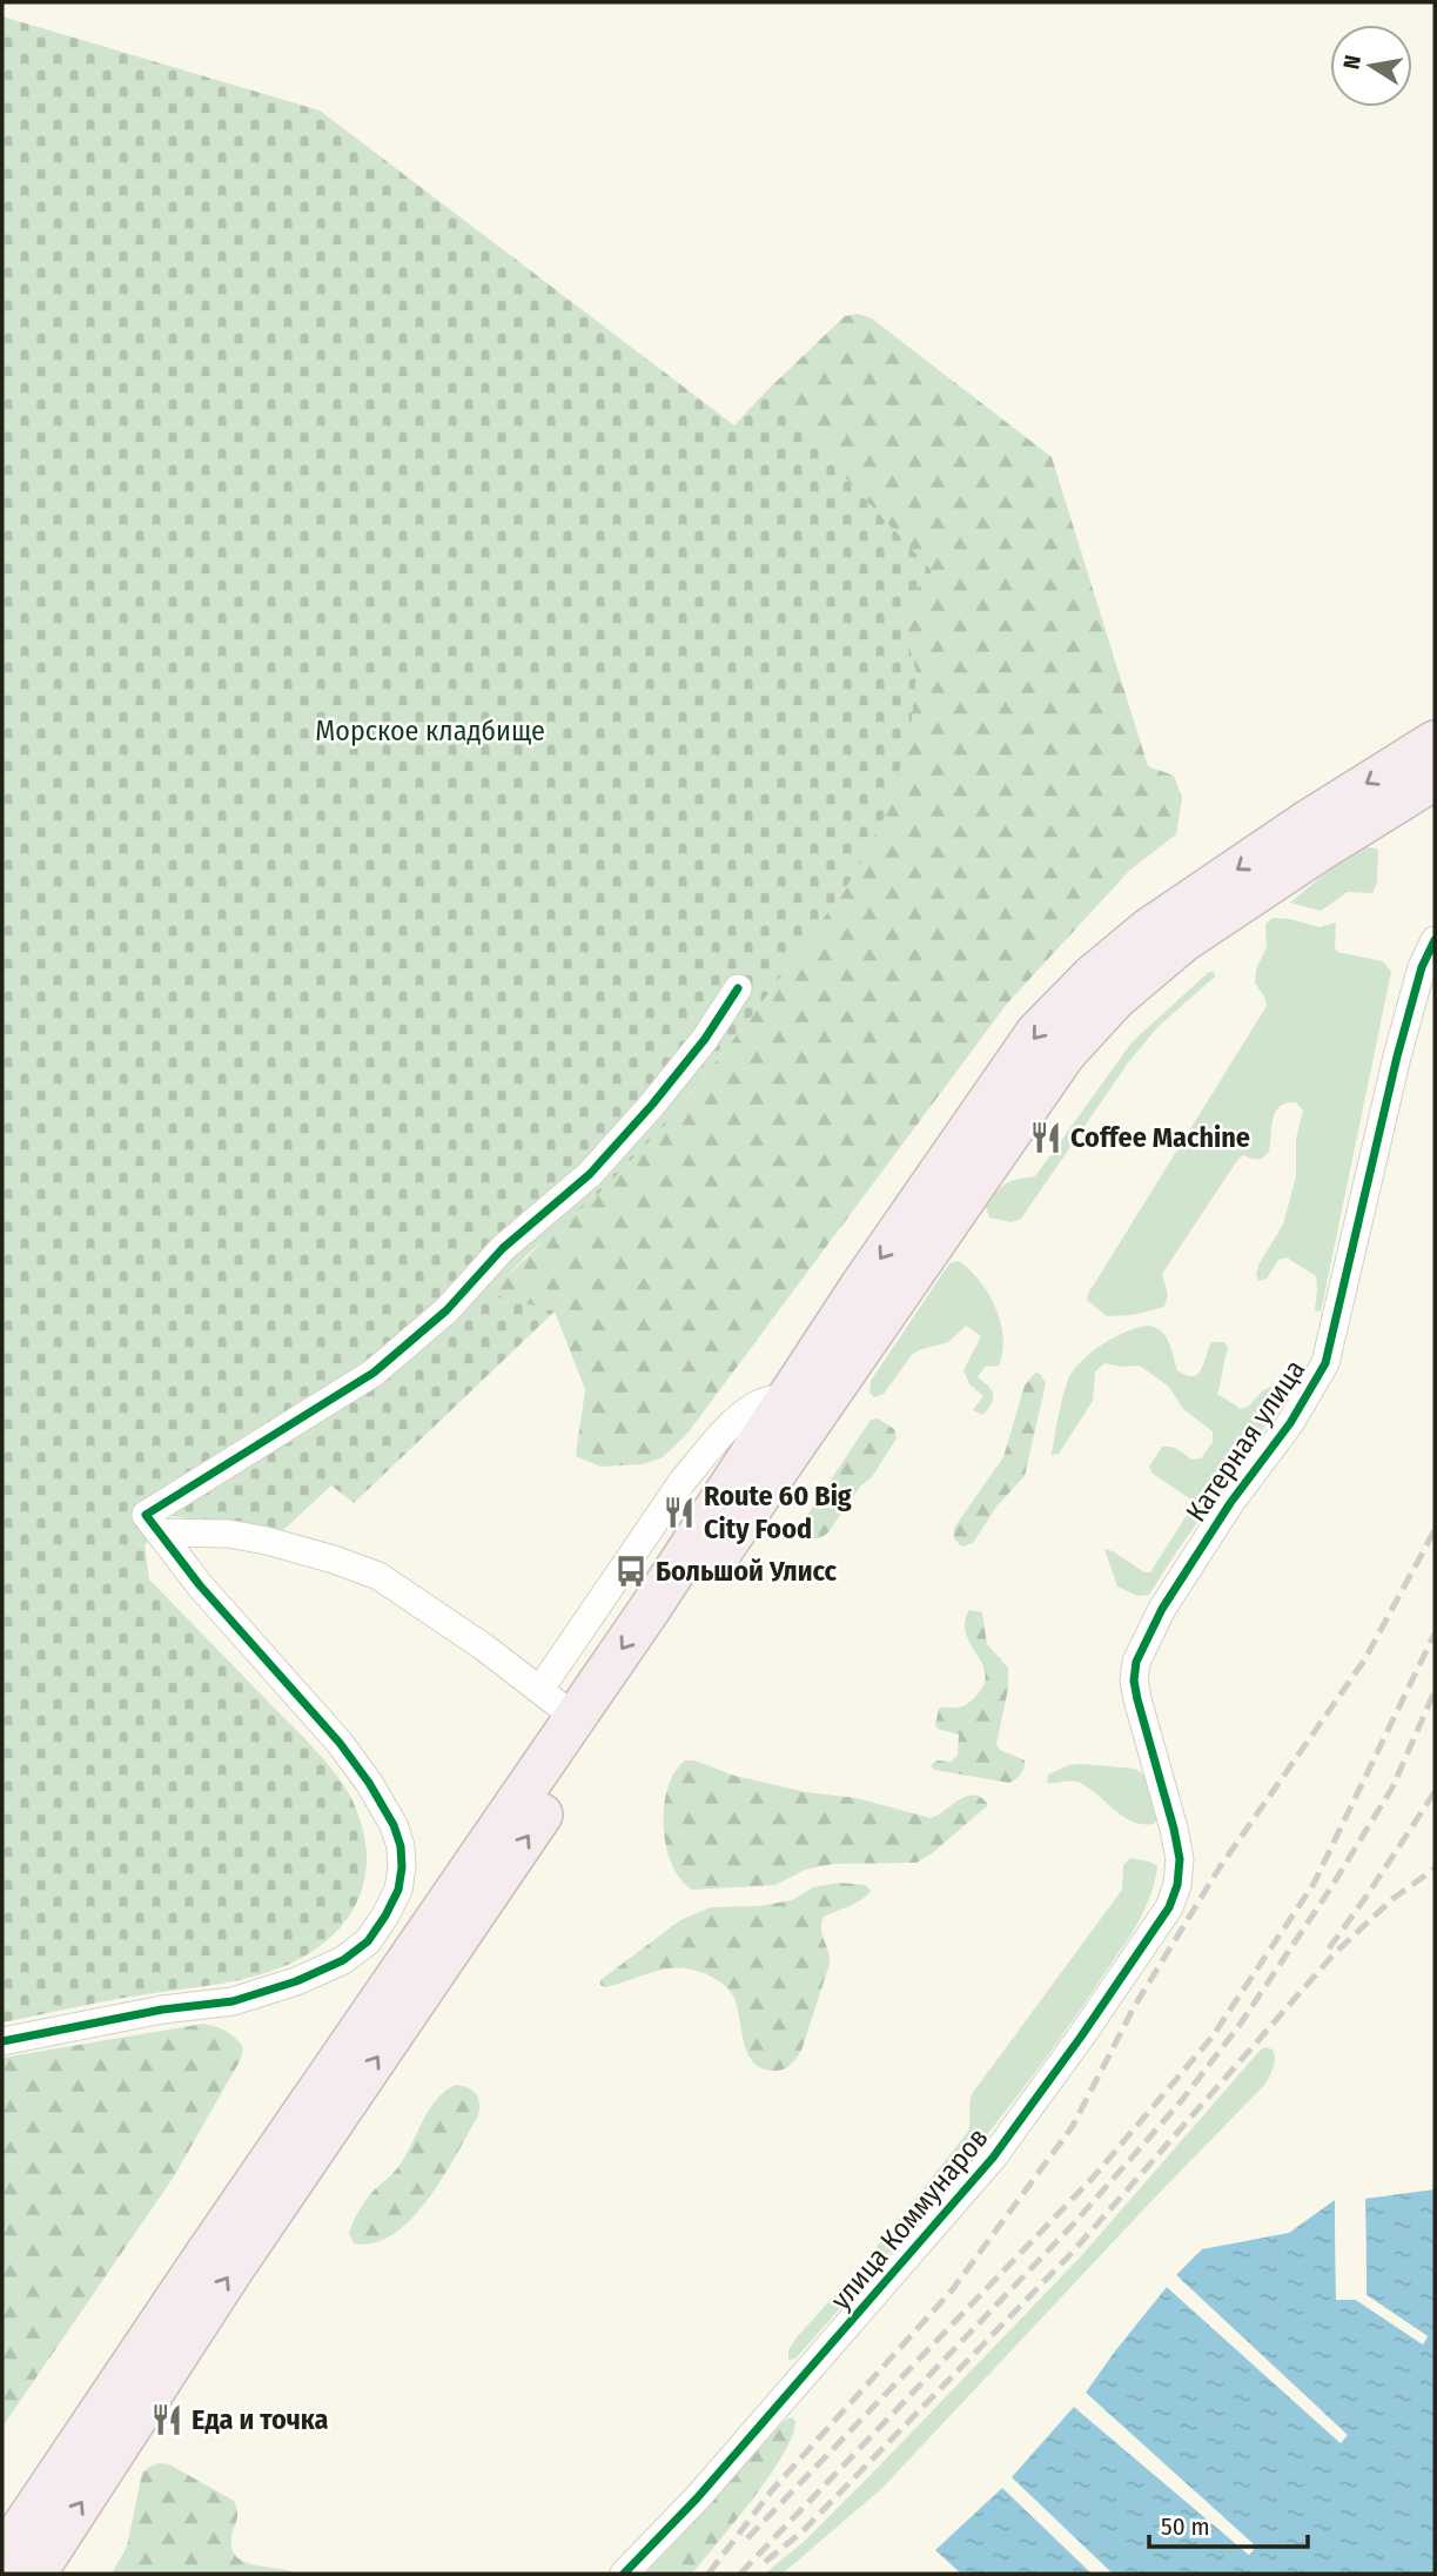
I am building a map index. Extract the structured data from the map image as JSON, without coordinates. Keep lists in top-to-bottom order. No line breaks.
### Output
{"streets":{"street":["Катерная улица","улица Коммунаров"]},"crossings":[["Катерная улица","улица Коммунаров"]],"parks":["Морское кладбище"],"places":{"restaurant":["Coffee Machine","Route 60 Big City Food","Еда и точка"],"bus stop":["Большой Улисс"]},"scale_bar":"50 m","north":"left"}
